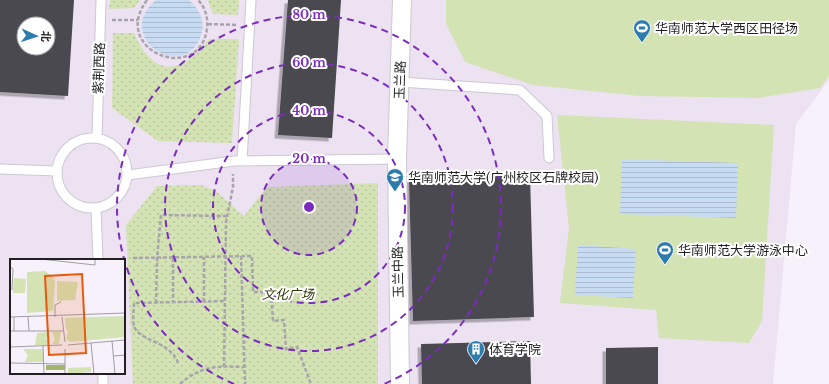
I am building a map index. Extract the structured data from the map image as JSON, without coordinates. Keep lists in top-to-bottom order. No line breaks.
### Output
{"streets":{"street":["玉兰路","玉兰中路"],"lane":["紫荆西路"]},"crossings":[["玉兰路","玉兰中路"]],"parks":["文化广场"],"places":{"sports":["华南师范大学西区田径场","华南师范大学游泳中心"],"school or university":["华南师范大学(广州校区石牌校园)"],"building":["体育学院"]},"north":"right","rings":["80 m","60 m","40 m","20 m"]}
